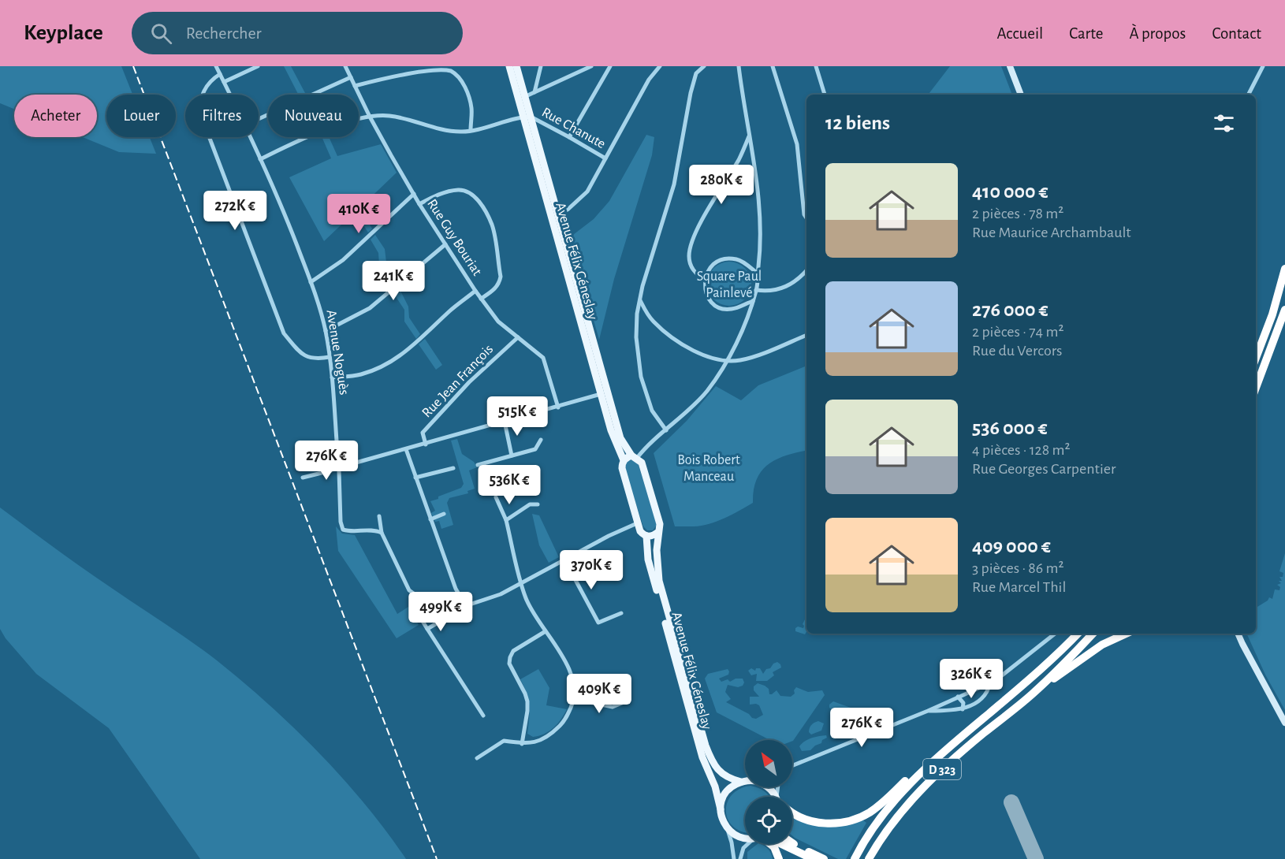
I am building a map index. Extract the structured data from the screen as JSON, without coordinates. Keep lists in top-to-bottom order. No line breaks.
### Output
{"streets":{"highway":["D 323"],"main road":["Avenue Félix Géneslay"],"street":["Rue Chanute","Rue Guy Bouriat","Avenue Noguès","Rue Jean François"]},"crossings":[["Rue Chanute","Avenue Félix Géneslay"],["Rue Guy Bouriat","Rue Jean François"]],"parks":["Square Paul Painlevé","Bois Robert Manceau"],"north":"top left","page":{"header":"Keyplace","search":"Rechercher","nav":["Accueil","Carte","À propos","Contact"],"chip":["Acheter","Louer","Filtres","Nouveau"],"heading":"12 biens","list":[{"name":"410 000 €","note":"2 pièces · 78 m² · Rue Maurice Archambault"},{"name":"276 000 €","note":"2 pièces · 74 m² · Rue du Vercors"},{"name":"536 000 €","note":"4 pièces · 128 m² · Rue Georges Carpentier"},{"name":"409 000 €","note":"3 pièces · 86 m² · Rue Marcel Thil"}],"price":["280K €","272K €","410K €","241K €","515K €","276K €","536K €","370K €","499K €","326K €","409K €","276K €"]}}
